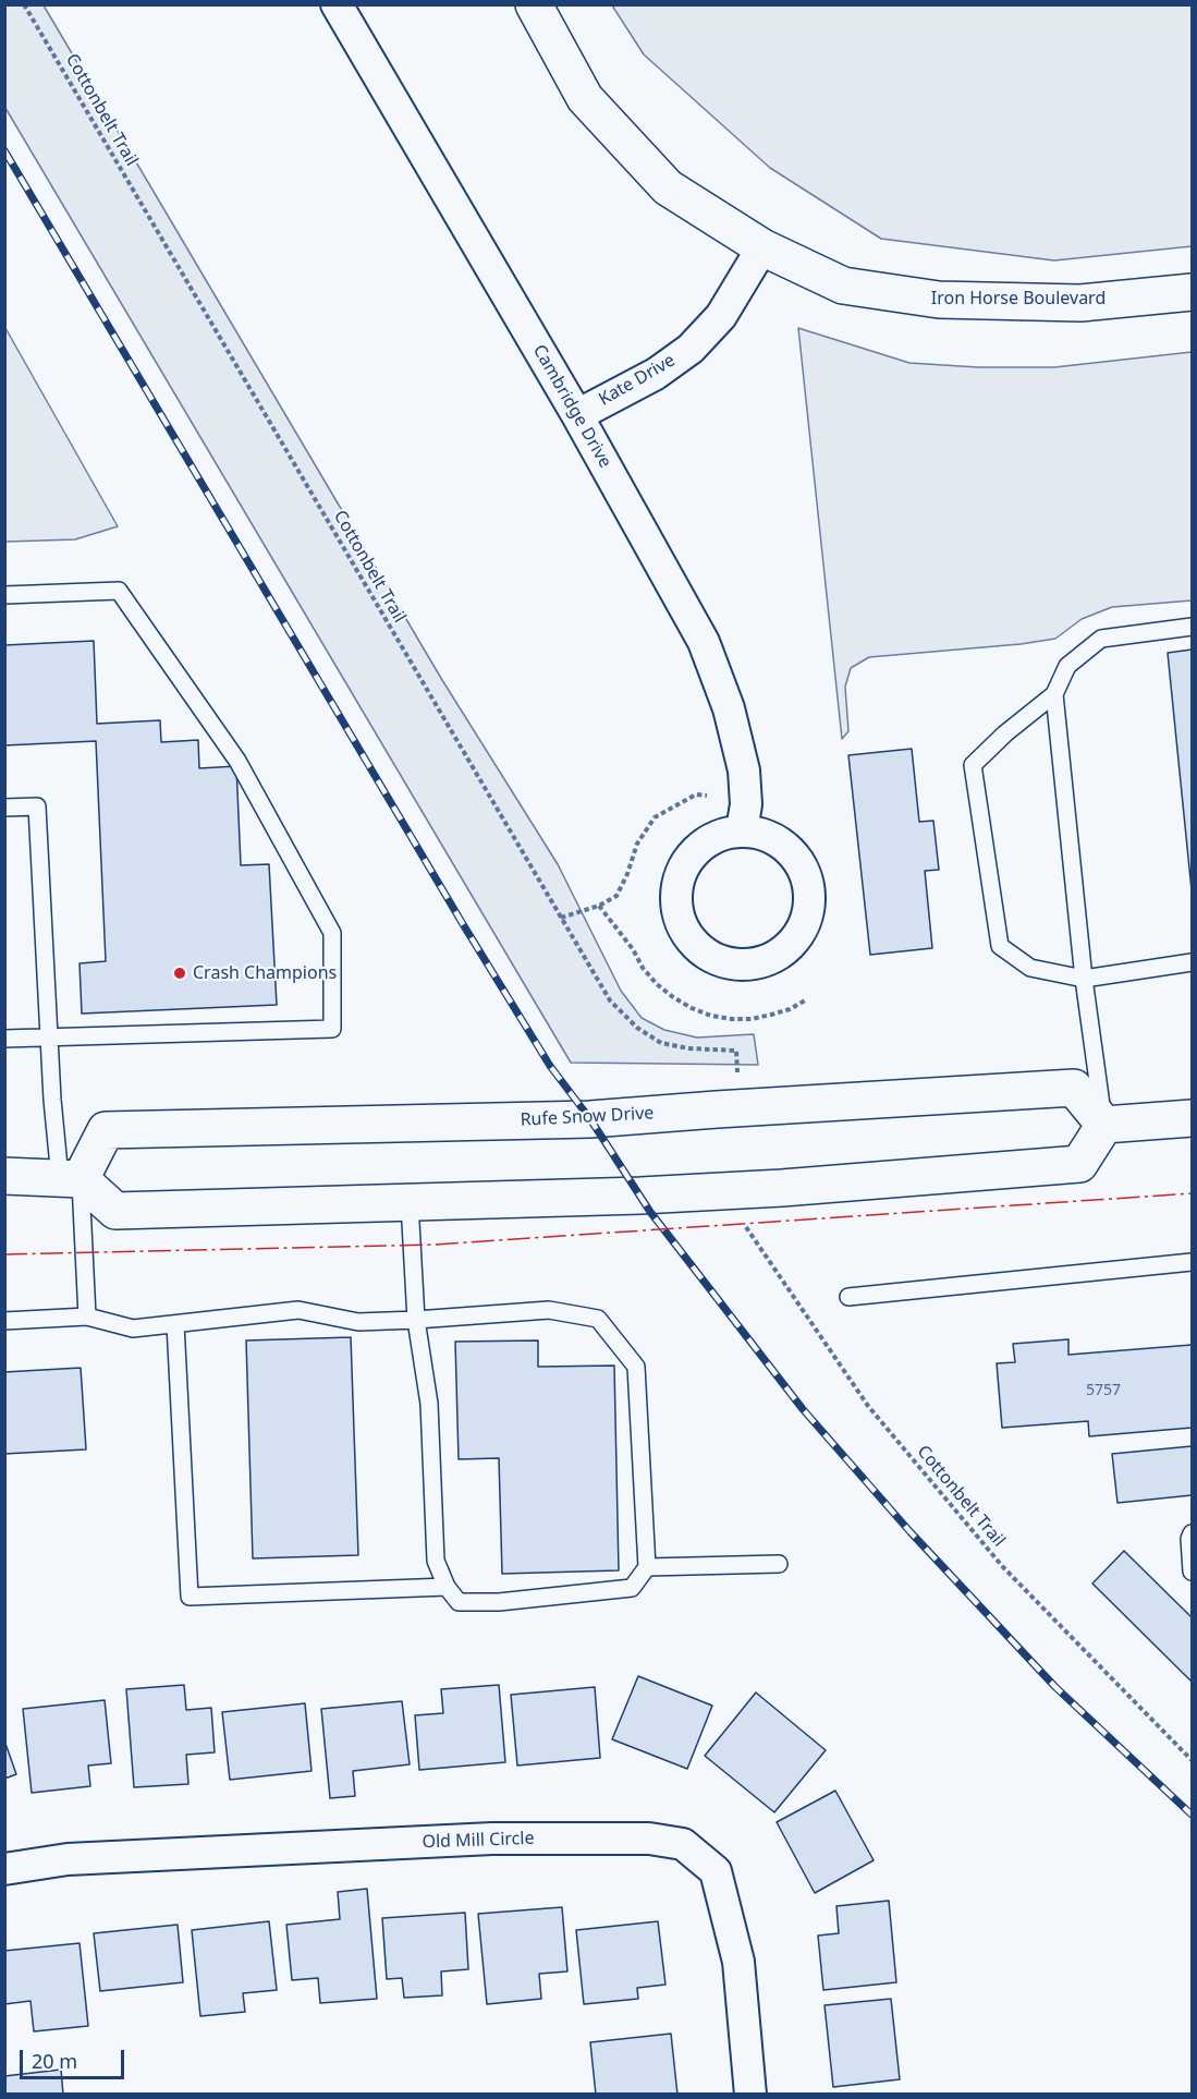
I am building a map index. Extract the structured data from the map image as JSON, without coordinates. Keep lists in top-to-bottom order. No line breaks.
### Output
{"streets":{"main road":["Iron Horse Boulevard","Rufe Snow Drive"],"street":["Kate Drive","Cambridge Drive","Old Mill Circle"],"path":["Cottonbelt Trail"]},"crossings":[["Iron Horse Boulevard","Kate Drive"],["Kate Drive","Cambridge Drive"]],"places":["Crash Champions"],"house_numbers":["5757"],"scale_bar":"20 m"}
